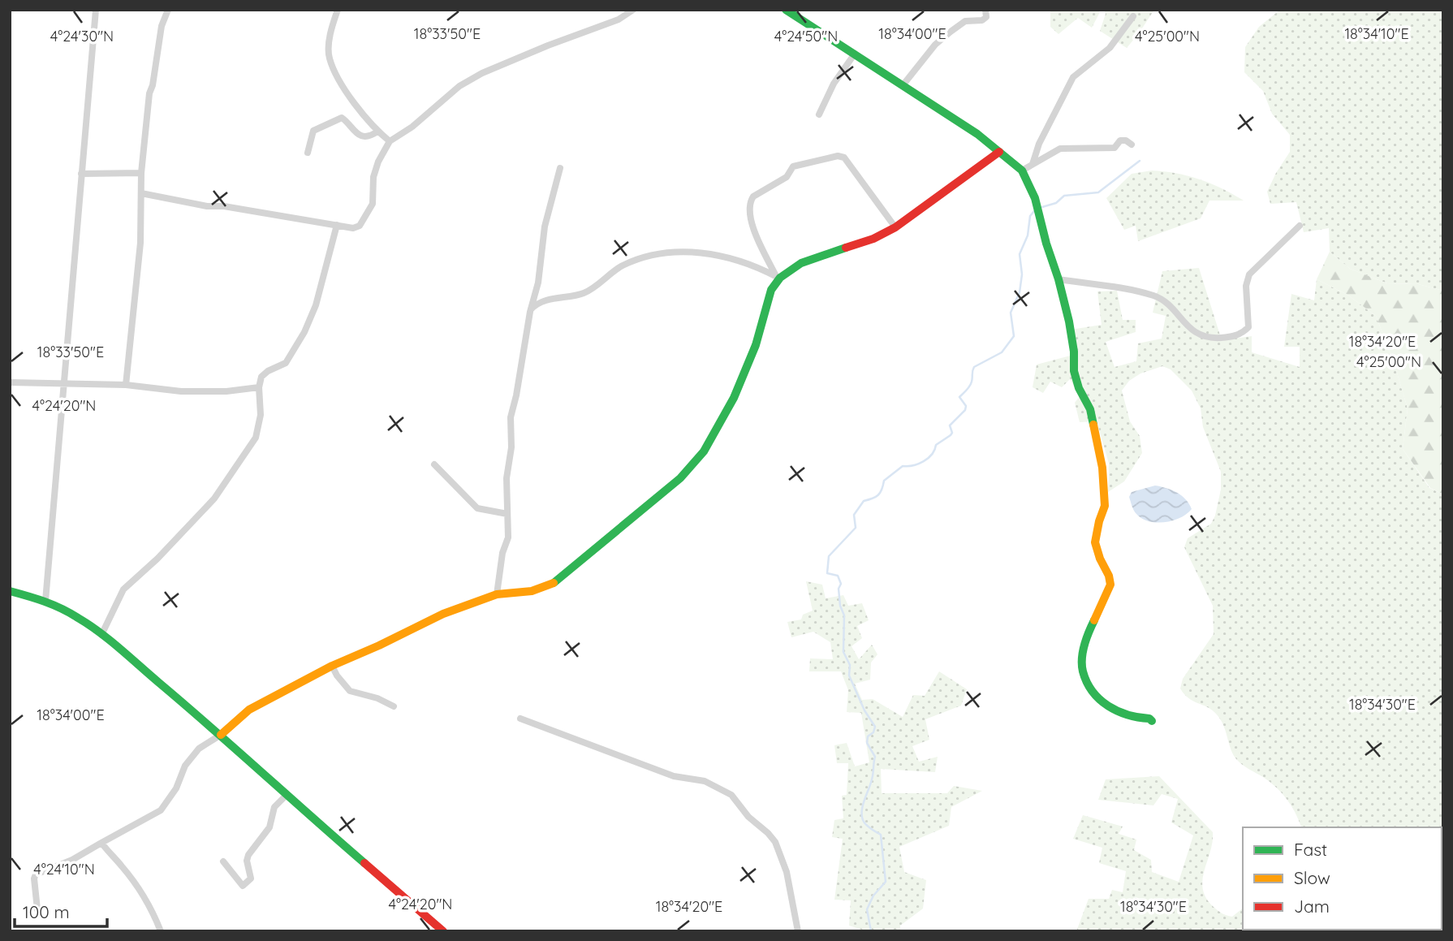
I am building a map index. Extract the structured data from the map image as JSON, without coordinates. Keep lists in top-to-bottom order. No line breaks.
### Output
{"legend":["Fast","Slow","Jam"],"scale_bar":"100 m","coordinates":["18°33'50\"E","18°34'00\"E","18°34'10\"E","4°24'30\"N","4°24'50\"N","4°25'00\"N","18°34'20\"E","4°24'20\"N","18°34'30\"E","4°24'10\"N"]}
